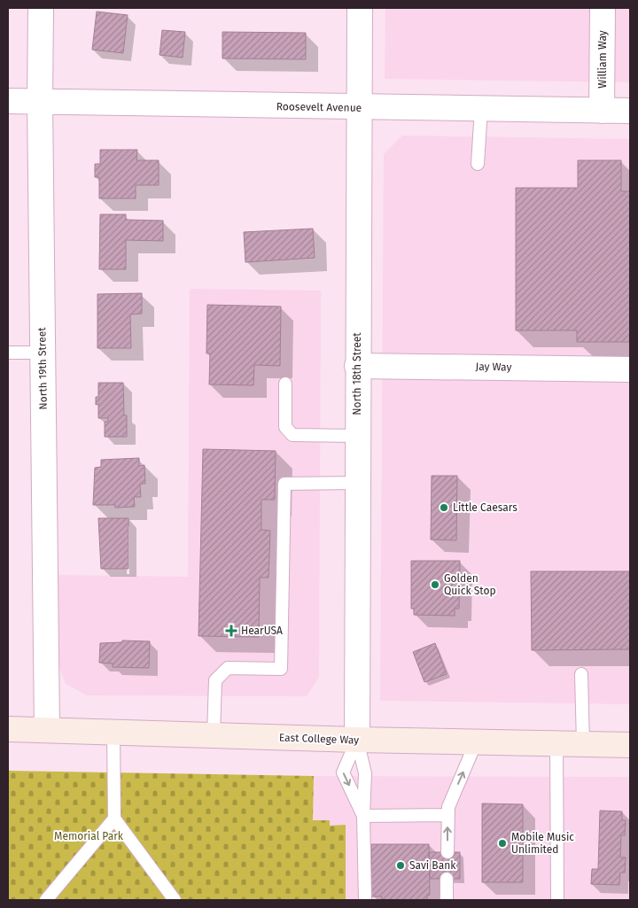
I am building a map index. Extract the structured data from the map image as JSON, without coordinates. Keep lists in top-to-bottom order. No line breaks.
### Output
{"streets":{"main road":["East College Way"],"street":["William Way","Roosevelt Avenue","Jay Way","North 19th Street","North 18th Street"]},"crossings":[["William Way","Roosevelt Avenue"],["Roosevelt Avenue","North 19th Street"],["Roosevelt Avenue","North 18th Street"],["Jay Way","North 18th Street"],["North 19th Street","East College Way"],["North 18th Street","East College Way"]],"parks":["Memorial Park"],"places":{"other":["Little Caesars","Golden Quick Stop","Mobile Music Unlimited","Savi Bank"],"health":["HearUSA"]}}
